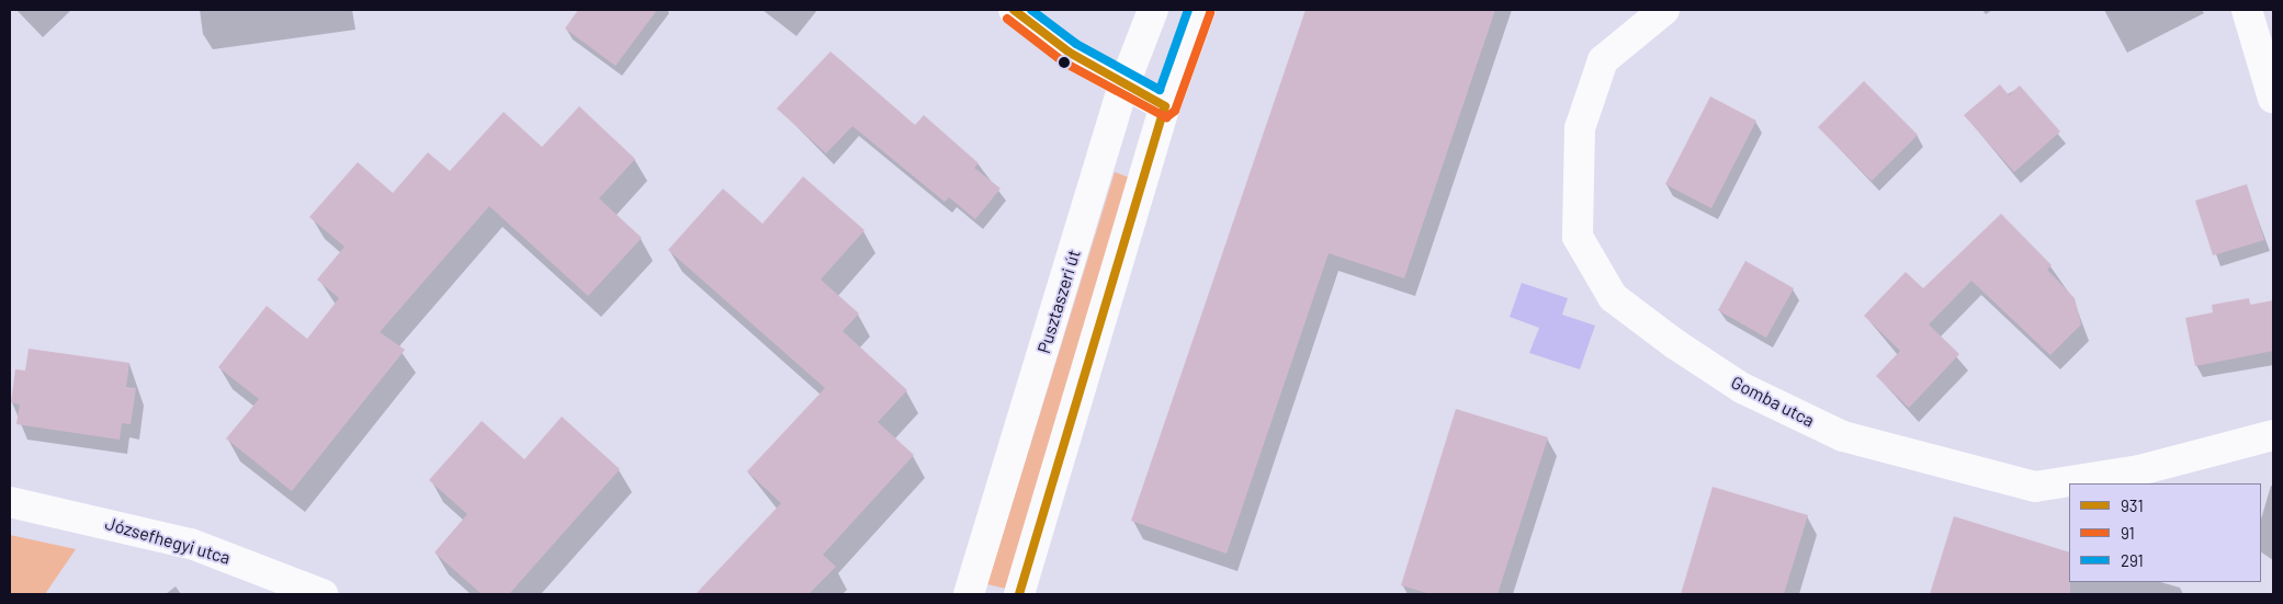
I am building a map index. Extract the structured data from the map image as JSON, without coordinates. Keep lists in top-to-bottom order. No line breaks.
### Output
{"streets":{"street":["Pusztaszeri út","Gomba utca","Józsefhegyi utca"]},"lines":["transit line 931","transit line 291","transit line 91"],"legend":["931","91","291"]}
